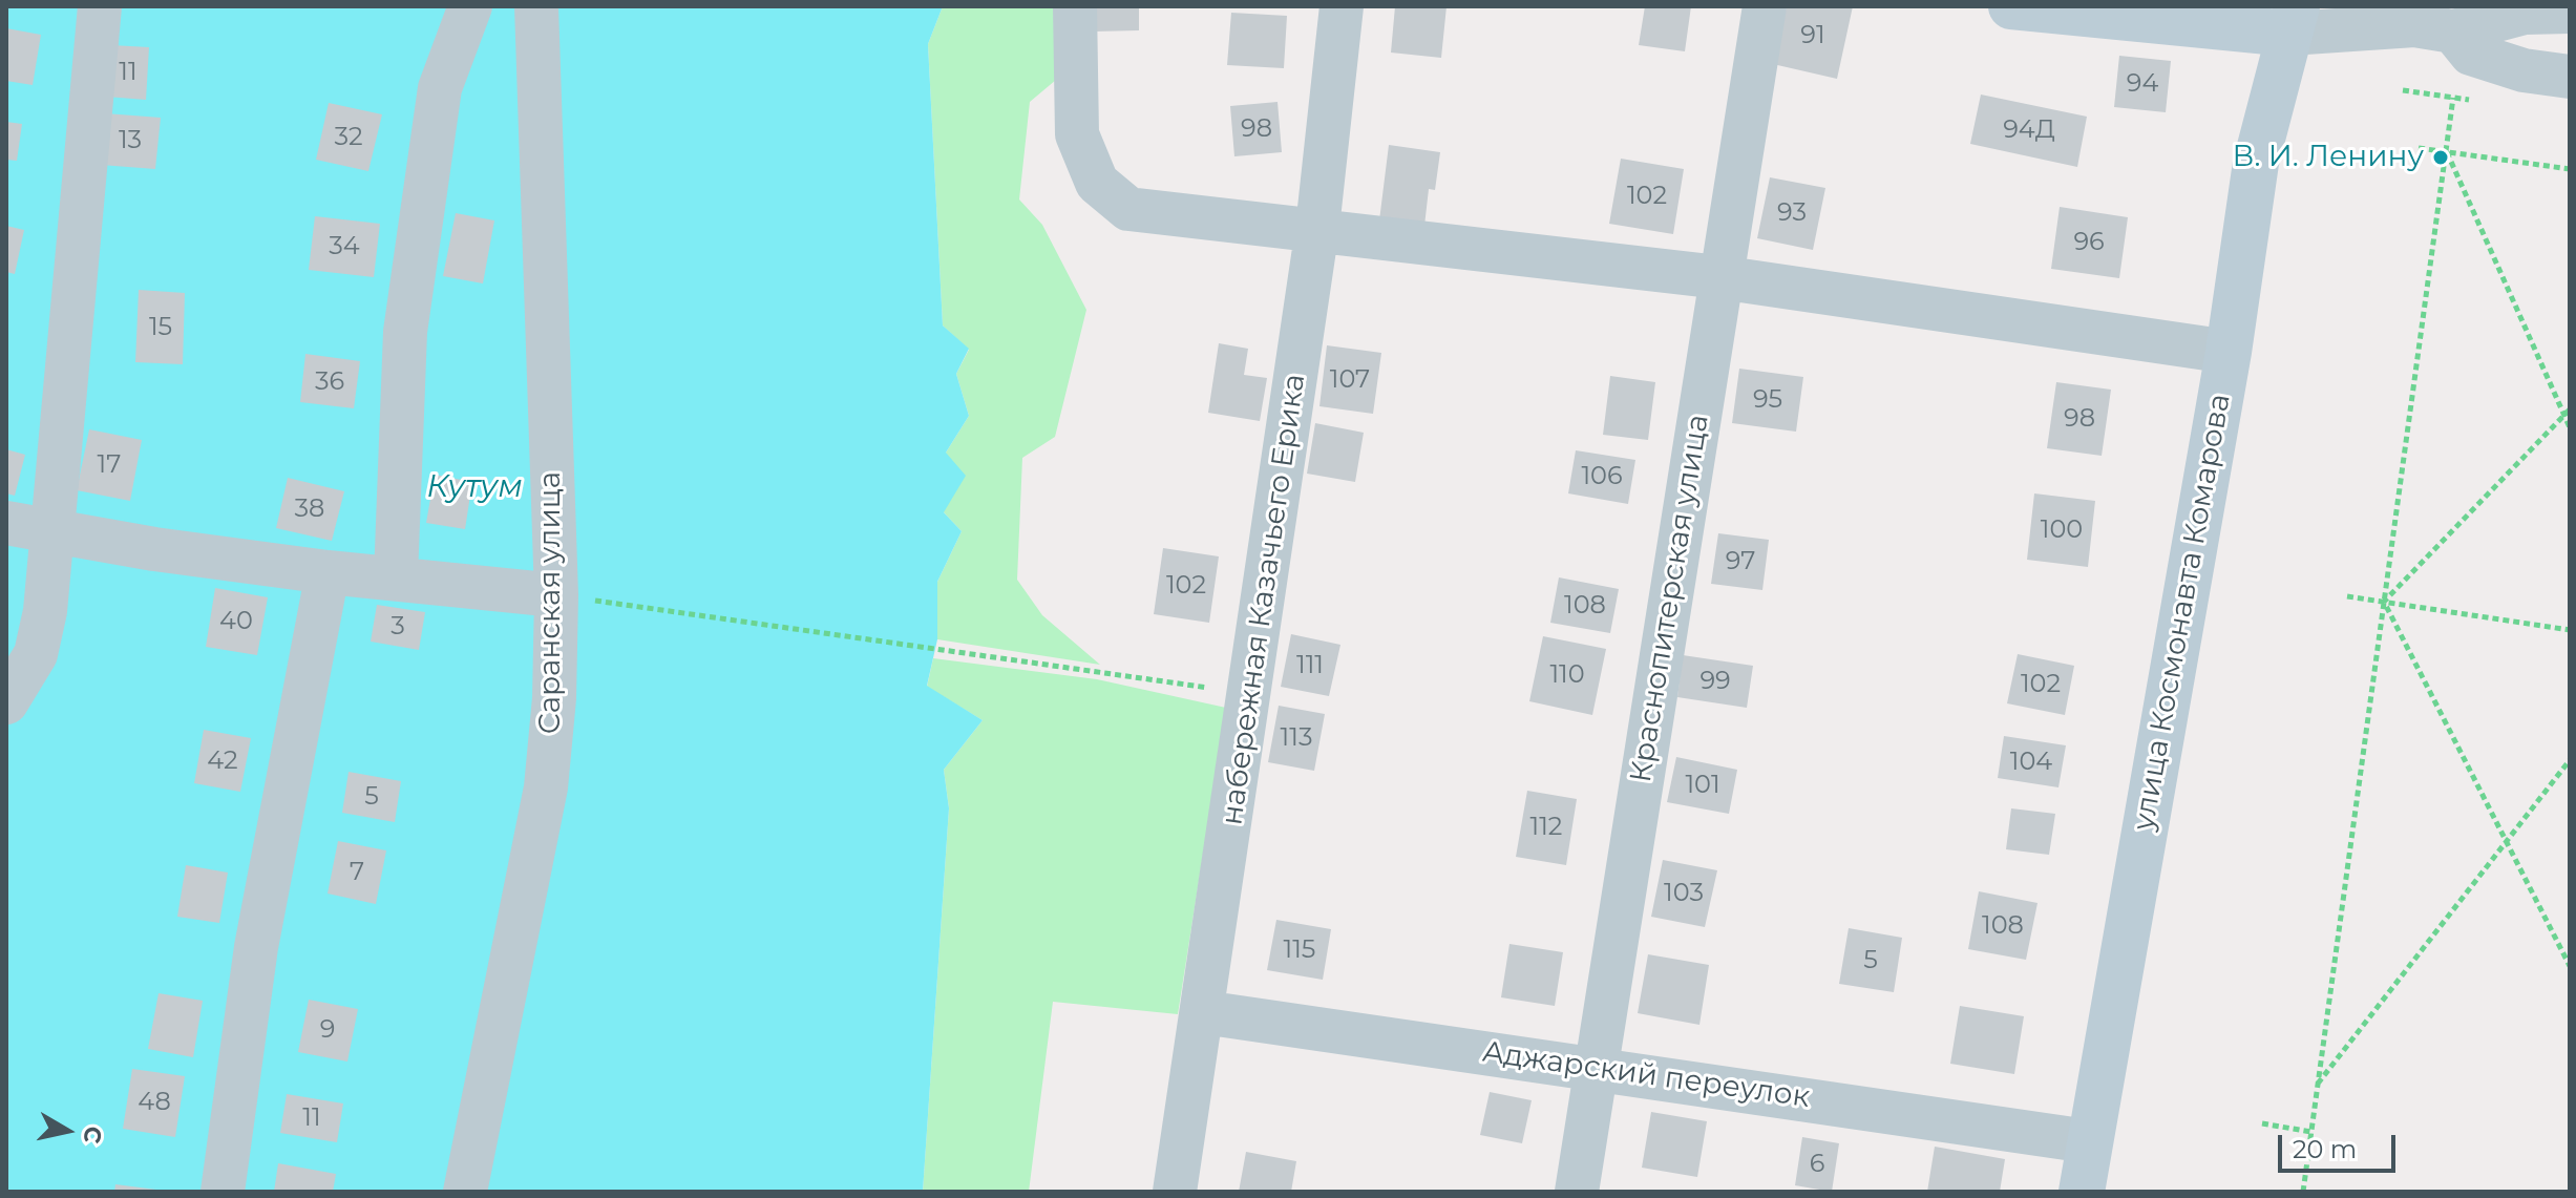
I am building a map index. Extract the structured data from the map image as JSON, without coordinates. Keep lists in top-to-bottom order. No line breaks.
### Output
{"streets":{"main road":["улица Космонавта Комарова"],"street":["Краснопитерская улица","набережная Казачьего Ерика","Саранская улица","Аджарский переулок"]},"crossings":[["Краснопитерская улица","Аджарский переулок"],["набережная Казачьего Ерика","Аджарский переулок"],["улица Космонавта Комарова","Аджарский переулок"]],"water":["Кутум"],"places":["В. И. Ленину"],"house_numbers":["91","11","94","98","94Д","32","13","102","93","96","34","15","107","36","95","98","17","106","38","100","97","102","108","40","3","111","110","99","102","113","42","104","101","5","112","7","103","108","115","5","9","48","11","6"],"scale_bar":"20 m","north":"right"}
